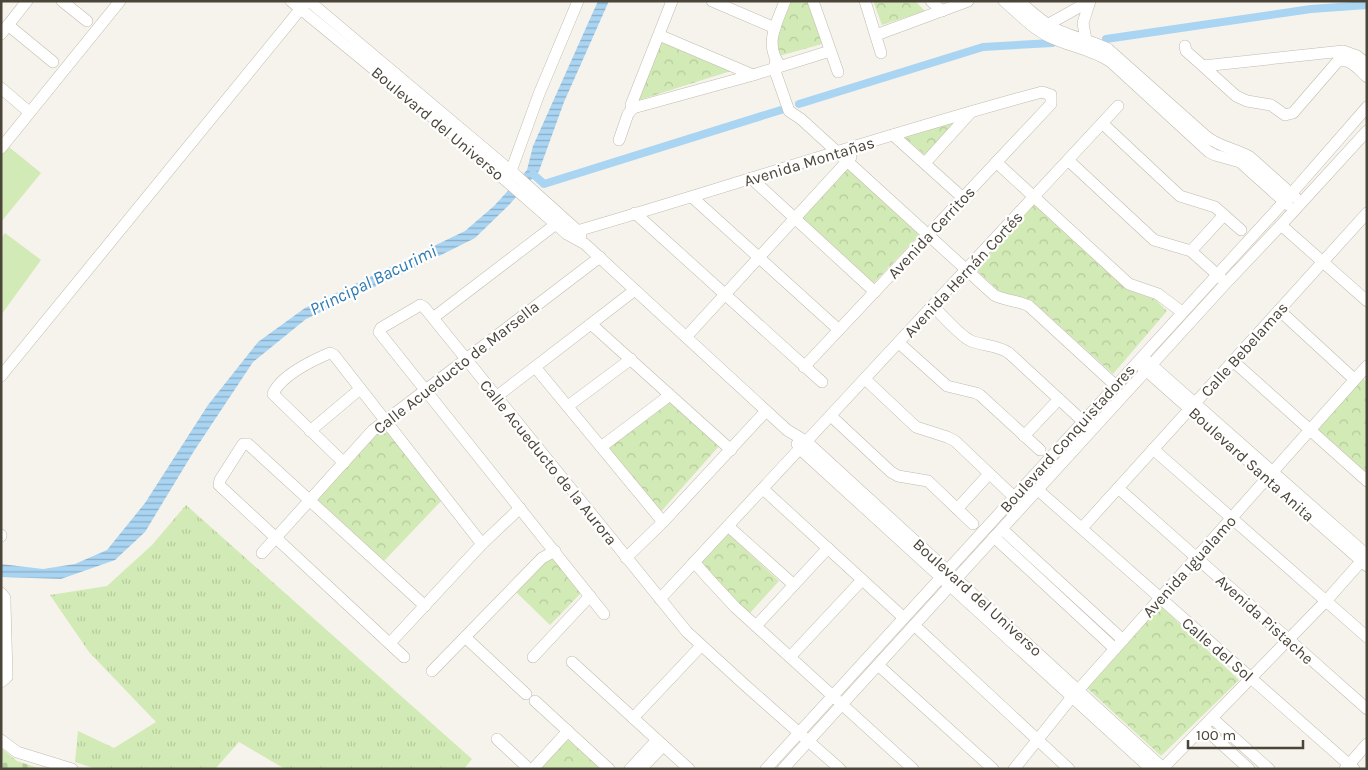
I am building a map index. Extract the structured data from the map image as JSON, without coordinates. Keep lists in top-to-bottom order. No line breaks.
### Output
{"streets":{"street":["Boulevard del Universo","Avenida Montañas","Avenida Cerritos","Avenida Hernán Cortés","Calle Bebelamas","Calle Acueducto de Marsella","Boulevard Conquistadores","Calle Acueducto de la Aurora","Boulevard Santa Anita","Avenida Igualamo","Avenida Pistache","Calle del Sol"]},"crossings":[["Boulevard del Universo","Avenida Montañas"],["Boulevard del Universo","Avenida Hernán Cortés"],["Boulevard del Universo","Calle Acueducto de Marsella"],["Boulevard del Universo","Boulevard Conquistadores"],["Boulevard del Universo","Avenida Igualamo"],["Avenida Montañas","Avenida Cerritos"],["Avenida Hernán Cortés","Calle Acueducto de la Aurora"],["Calle Bebelamas","Boulevard Santa Anita"],["Calle Bebelamas","Avenida Pistache"],["Calle Bebelamas","Calle del Sol"],["Calle Acueducto de Marsella","Calle Acueducto de la Aurora"],["Boulevard Conquistadores","Calle Acueducto de la Aurora"],["Boulevard Conquistadores","Boulevard Santa Anita"],["Boulevard Conquistadores","Calle del Sol"],["Boulevard Santa Anita","Avenida Igualamo"],["Avenida Igualamo","Avenida Pistache"],["Avenida Igualamo","Calle del Sol"]],"water":["Principal Bacurimi"],"scale_bar":"100 m"}
